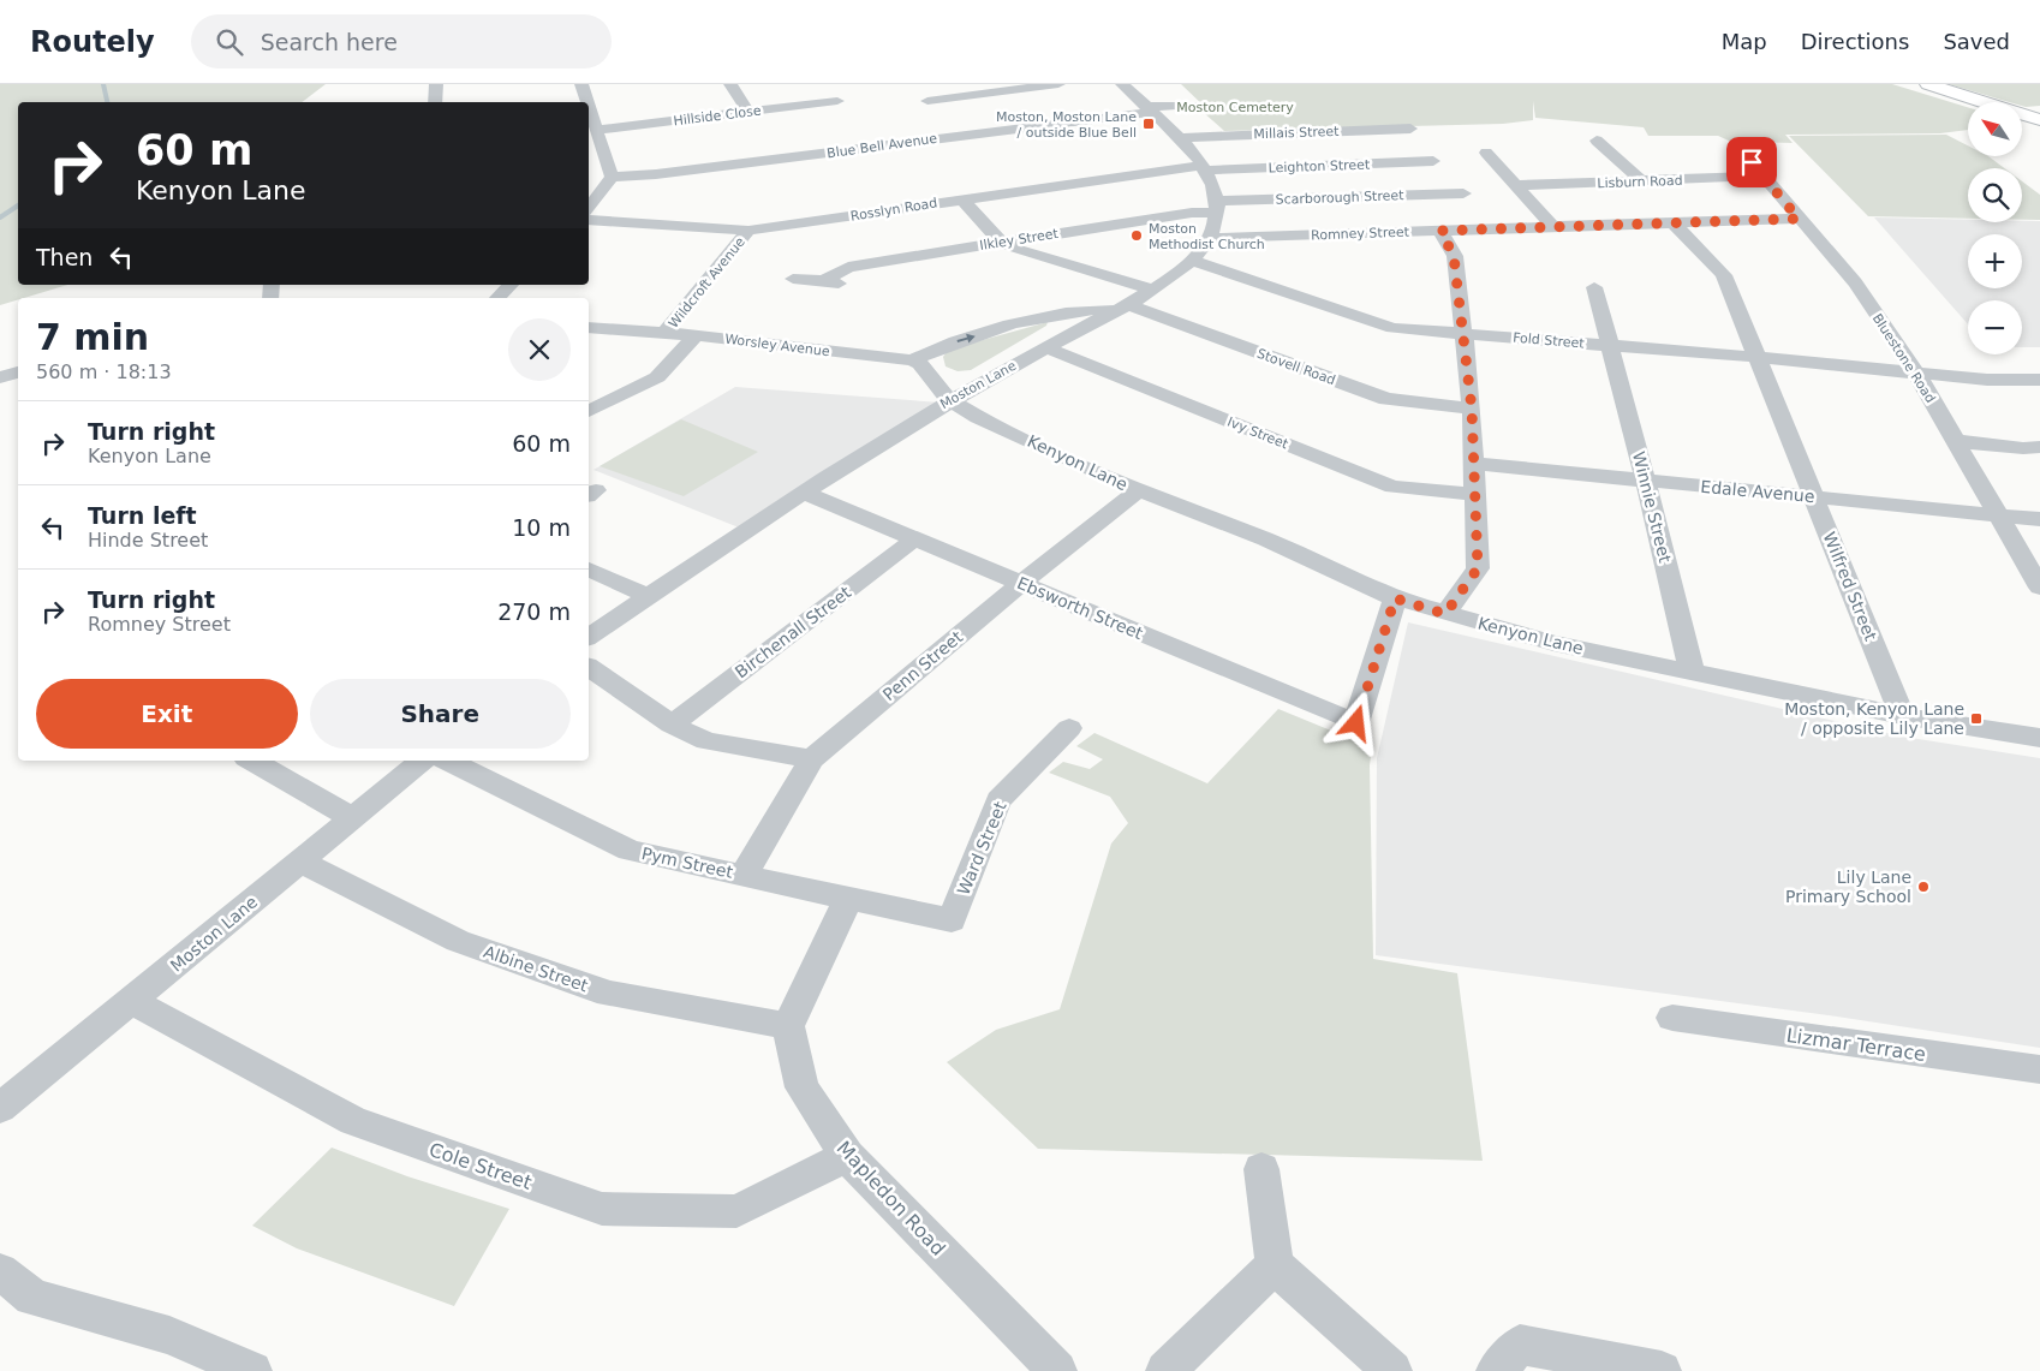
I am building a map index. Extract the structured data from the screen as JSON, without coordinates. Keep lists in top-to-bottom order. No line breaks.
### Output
{"streets":{"street":["Hillside Close","Millais Street","Blue Bell Avenue","Leighton Street","Lisburn Road","Scarborough Street","Rosslyn Road","Romney Street","Ilkley Street","Wildcroft Avenue","Fold Street","Worsley Avenue","Bluestone Road","Stovell Road","Moston Lane","Ivy Street","Kenyon Lane","Edale Avenue","Winnie Street","Wilfred Street","Ebsworth Street","Birchenall Street","Penn Street","Ward Street","Pym Street","Albine Street","Lizmar Terrace","Cole Street","Mapledon Road"]},"crossings":[["Leighton Street","Rosslyn Road"],["Lisburn Road","Bluestone Road"],["Scarborough Street","Ilkley Street"],["Rosslyn Road","Wildcroft Avenue"],["Romney Street","Bluestone Road"],["Romney Street","Wilfred Street"],["Wildcroft Avenue","Worsley Avenue"],["Fold Street","Bluestone Road"],["Fold Street","Winnie Street"],["Fold Street","Wilfred Street"],["Bluestone Road","Edale Avenue"],["Moston Lane","Ivy Street"],["Moston Lane","Kenyon Lane"],["Moston Lane","Ebsworth Street"],["Moston Lane","Albine Street"],["Moston Lane","Cole Street"],["Kenyon Lane","Winnie Street"],["Kenyon Lane","Wilfred Street"],["Kenyon Lane","Ebsworth Street"],["Kenyon Lane","Penn Street"],["Edale Avenue","Winnie Street"],["Edale Avenue","Wilfred Street"],["Ebsworth Street","Birchenall Street"],["Ebsworth Street","Penn Street"],["Penn Street","Pym Street"],["Ward Street","Pym Street"],["Albine Street","Mapledon Road"],["Cole Street","Mapledon Road"]],"parks":["Moston Cemetery"],"places":{"transit":["Moston, Moston Lane / outside Blue Bell","Moston, Kenyon Lane / opposite Lily Lane"],"other":["Moston Methodist Church","Lily Lane Primary School"]},"north":"top left","page":{"header":"Routely","search":"Search here","nav":["Map","Directions","Saved"],"map_buttons":["+","−"],"turn":["60 m","Kenyon Lane"],"then":"Then","heading":["7 min","560 m · 18:13"],"list":[{"name":"Turn right","note":"Kenyon Lane","value":"60 m"},{"name":"Turn left","note":"Hinde Street","value":"10 m"},{"name":"Turn right","note":"Romney Street","value":"270 m"}],"buttons":["Exit","Share"]}}
